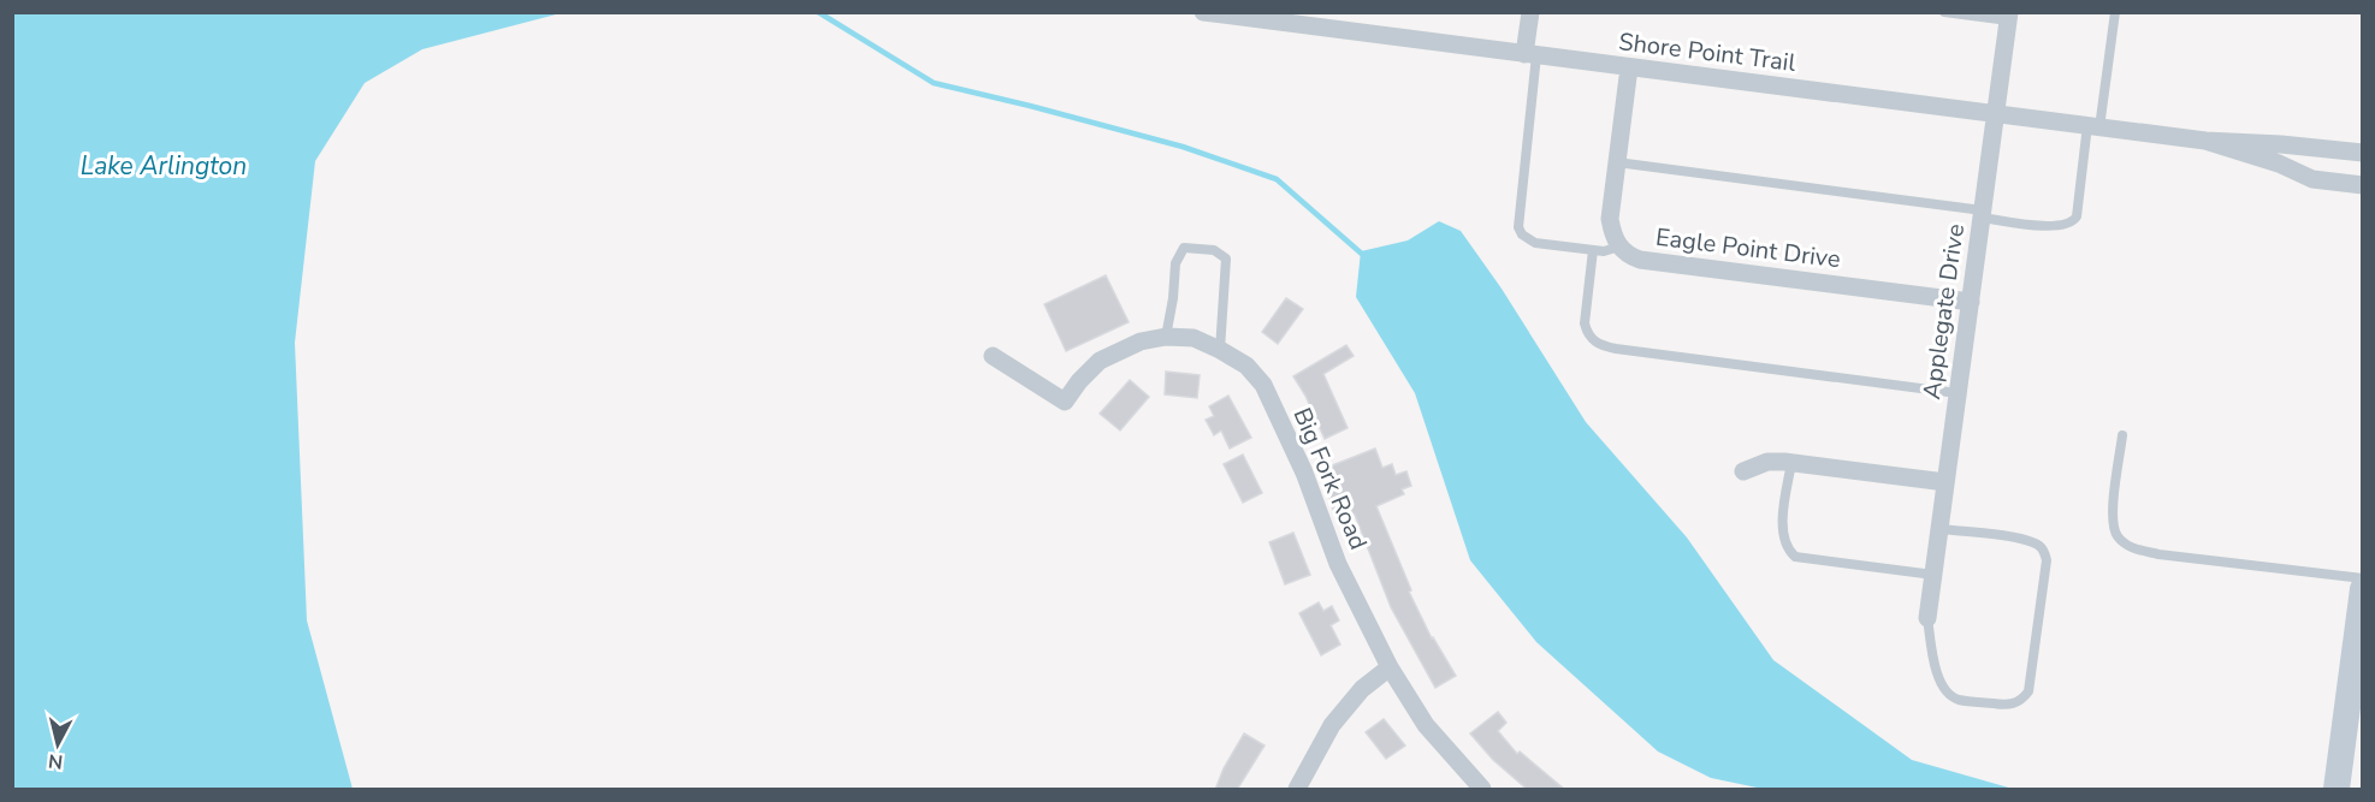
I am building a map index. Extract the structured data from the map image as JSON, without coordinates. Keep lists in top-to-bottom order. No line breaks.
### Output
{"streets":{"street":["Shore Point Trail","Eagle Point Drive","Applegate Drive","Big Fork Road"]},"crossings":[["Shore Point Trail","Applegate Drive"],["Eagle Point Drive","Applegate Drive"]],"water":["Lake Arlington"],"north":"bottom"}
